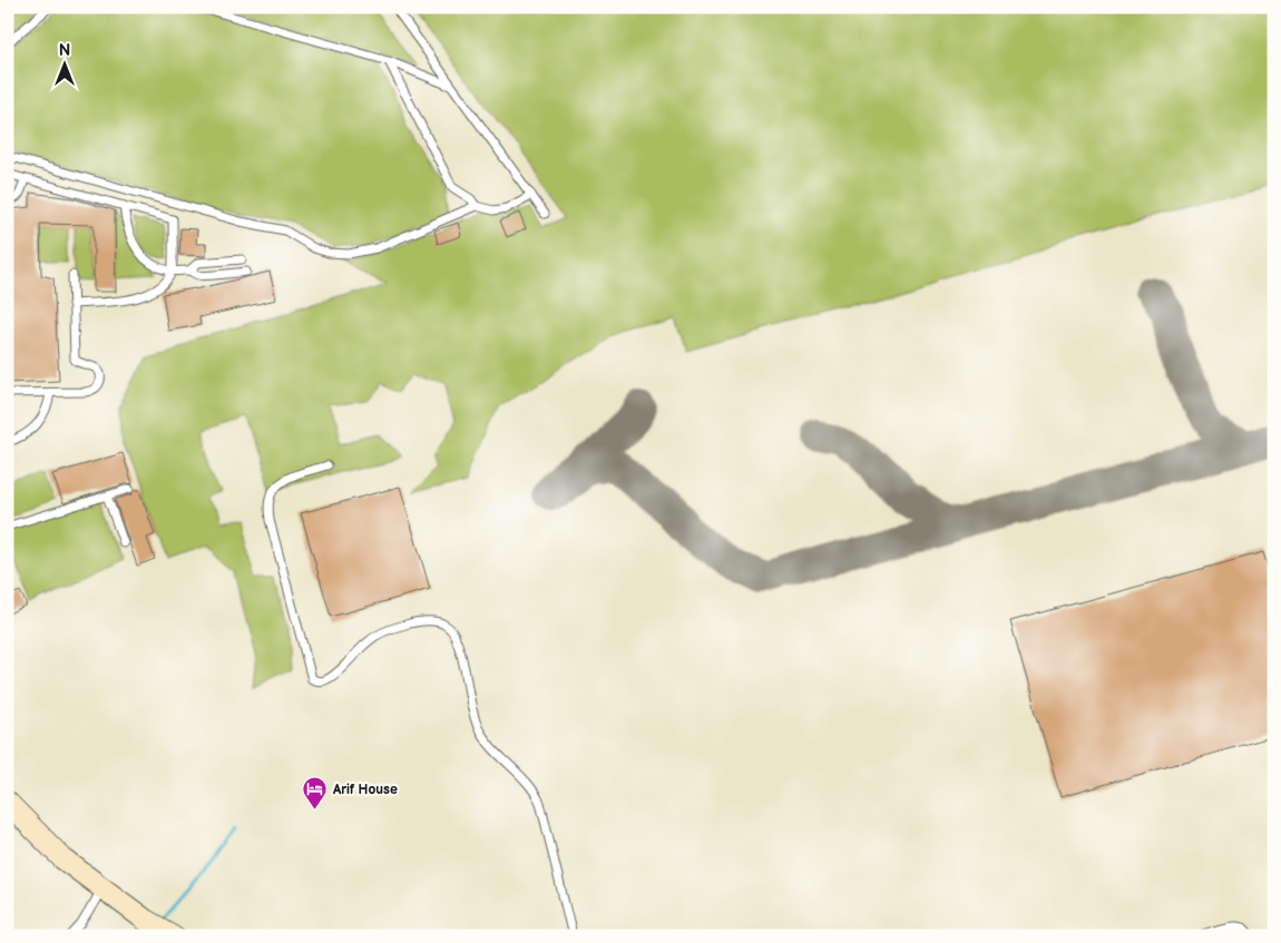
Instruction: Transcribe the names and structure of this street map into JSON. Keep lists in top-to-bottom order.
{
  "places": {
    "hotel": ["Arif House"]
  },
  "north": "top"
}
